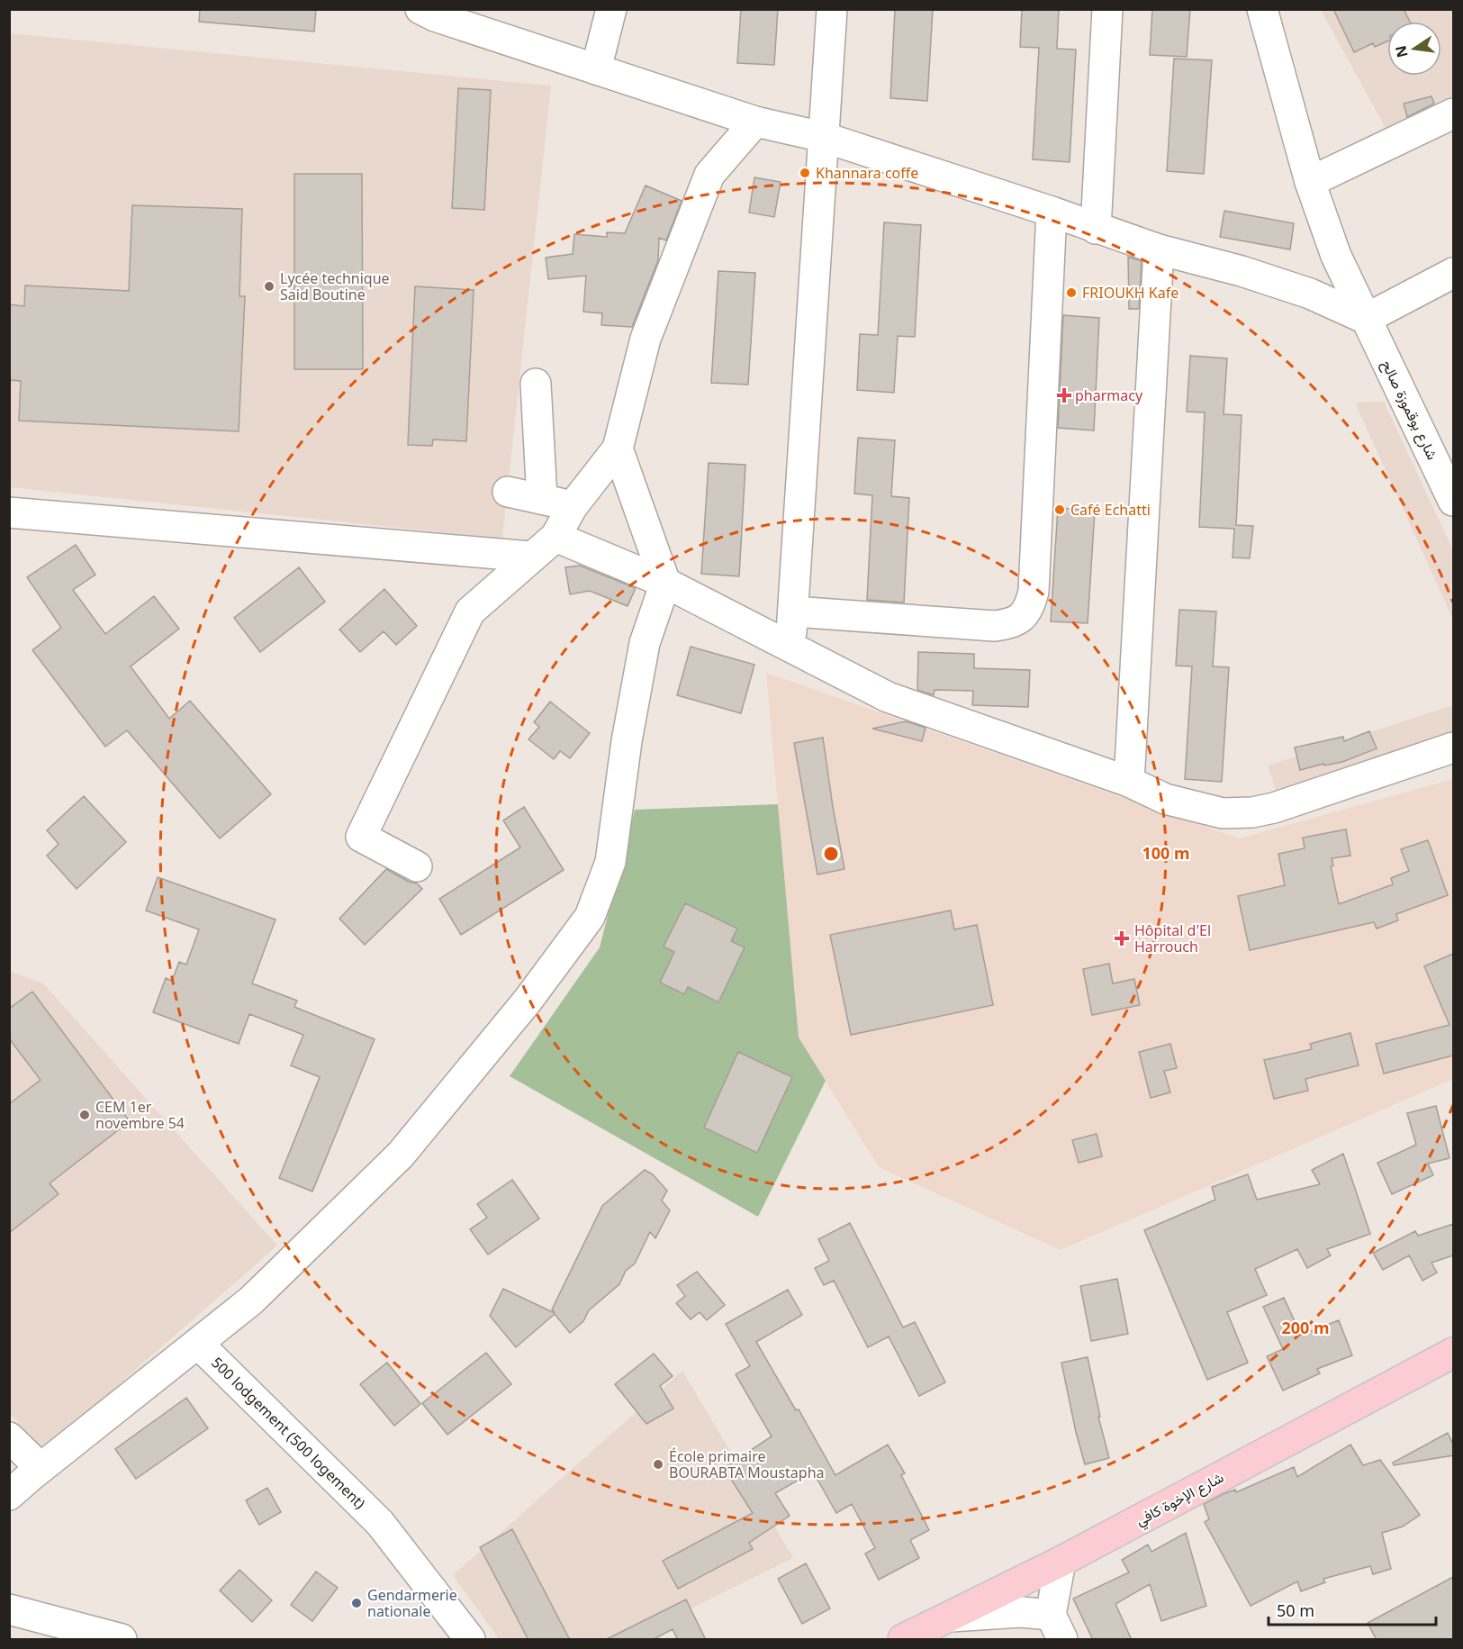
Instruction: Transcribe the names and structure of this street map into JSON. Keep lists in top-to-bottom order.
{
  "streets": {
    "main road": ["شارع الإخوة كافي"],
    "street": ["شارع بوقموزة صالح", "500 lodgement (500 logement)"]
  },
  "places": {
    "other": [
      "Khannara coffe",
      "Lycée technique Said Boutine",
      "FRIOUKH Kafe",
      "Café Echatti",
      "CEM 1er novembre 54",
      "École primaire BOURABTA Moustapha",
      "Gendarmerie nationale"
    ],
    "health": ["pharmacy", "Hôpital d'El Harrouch"]
  },
  "scale_bar": "50 m",
  "north": "left",
  "rings": ["100 m", "200 m"]
}
